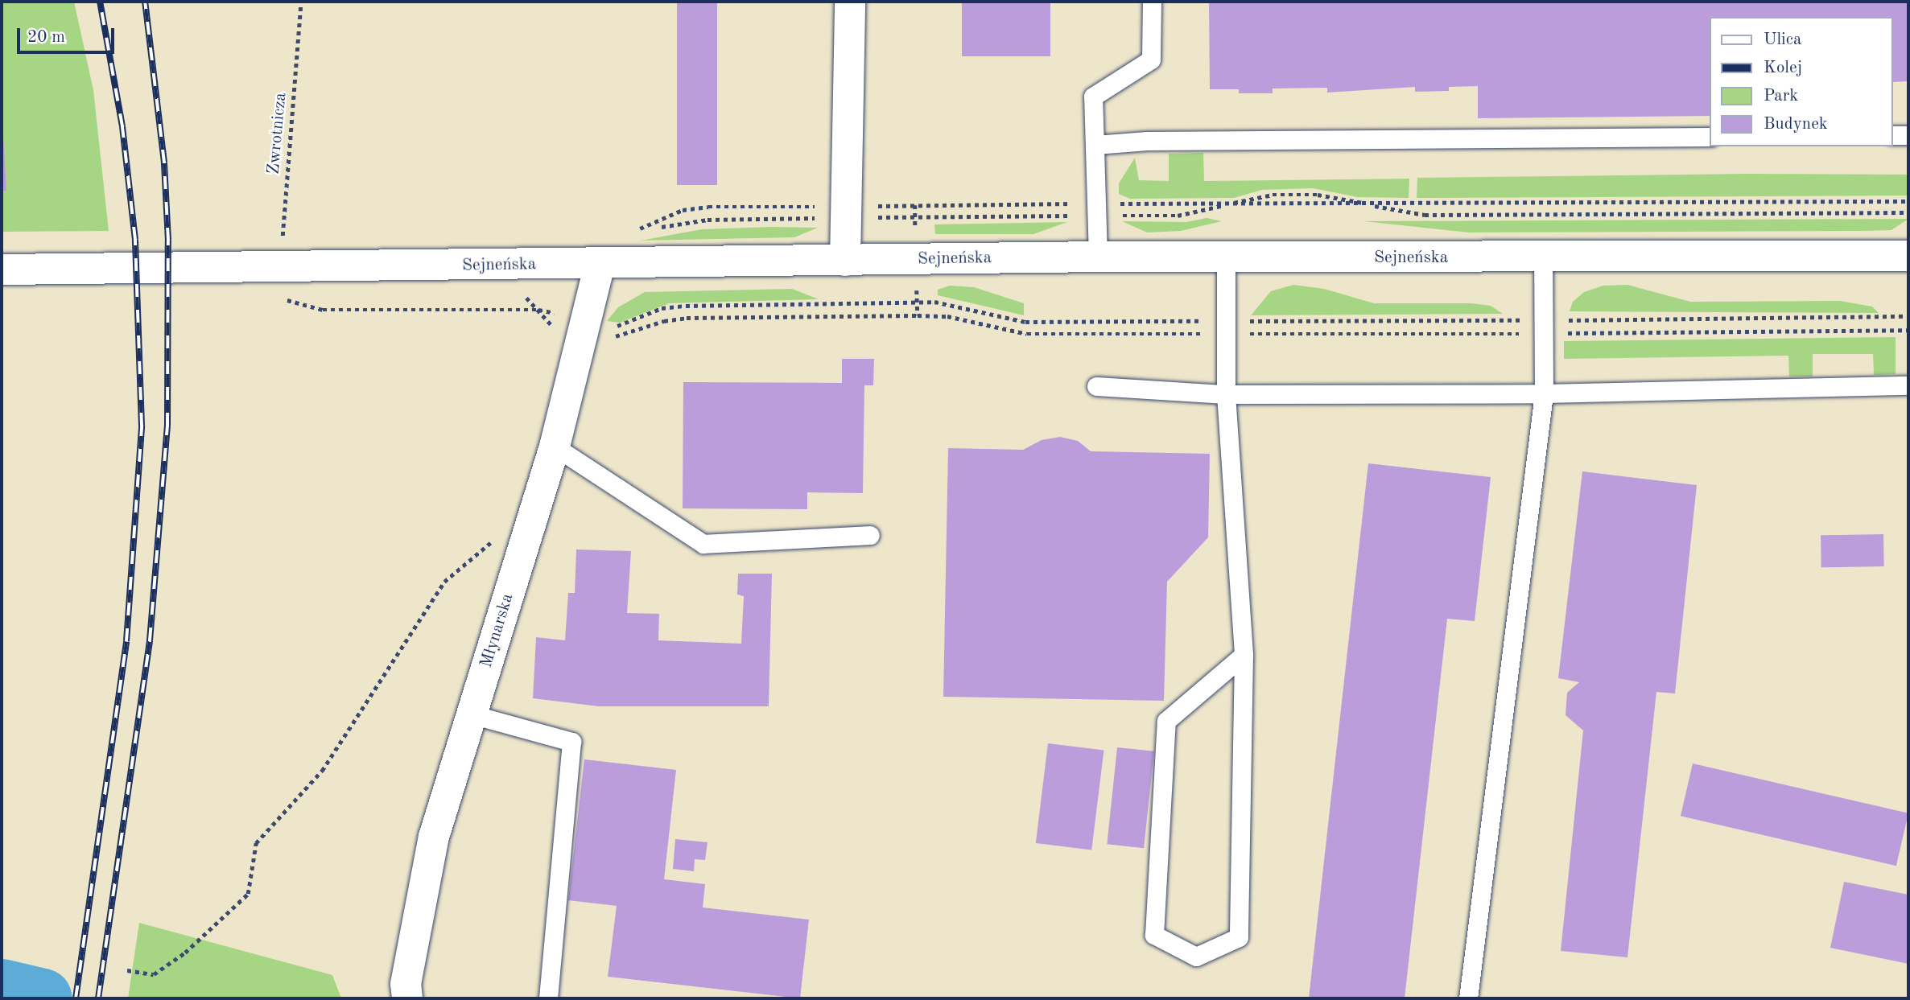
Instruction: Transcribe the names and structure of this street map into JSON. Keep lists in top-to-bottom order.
{
  "streets": {
    "street": ["Sejneńska", "Młynarska"],
    "path": ["Zwrotnicza"]
  },
  "crossings": [
    ["Sejneńska", "Młynarska"]
  ],
  "legend": [
    "Ulica",
    "Kolej",
    "Park",
    "Budynek"
  ],
  "scale_bar": "20 m"
}
